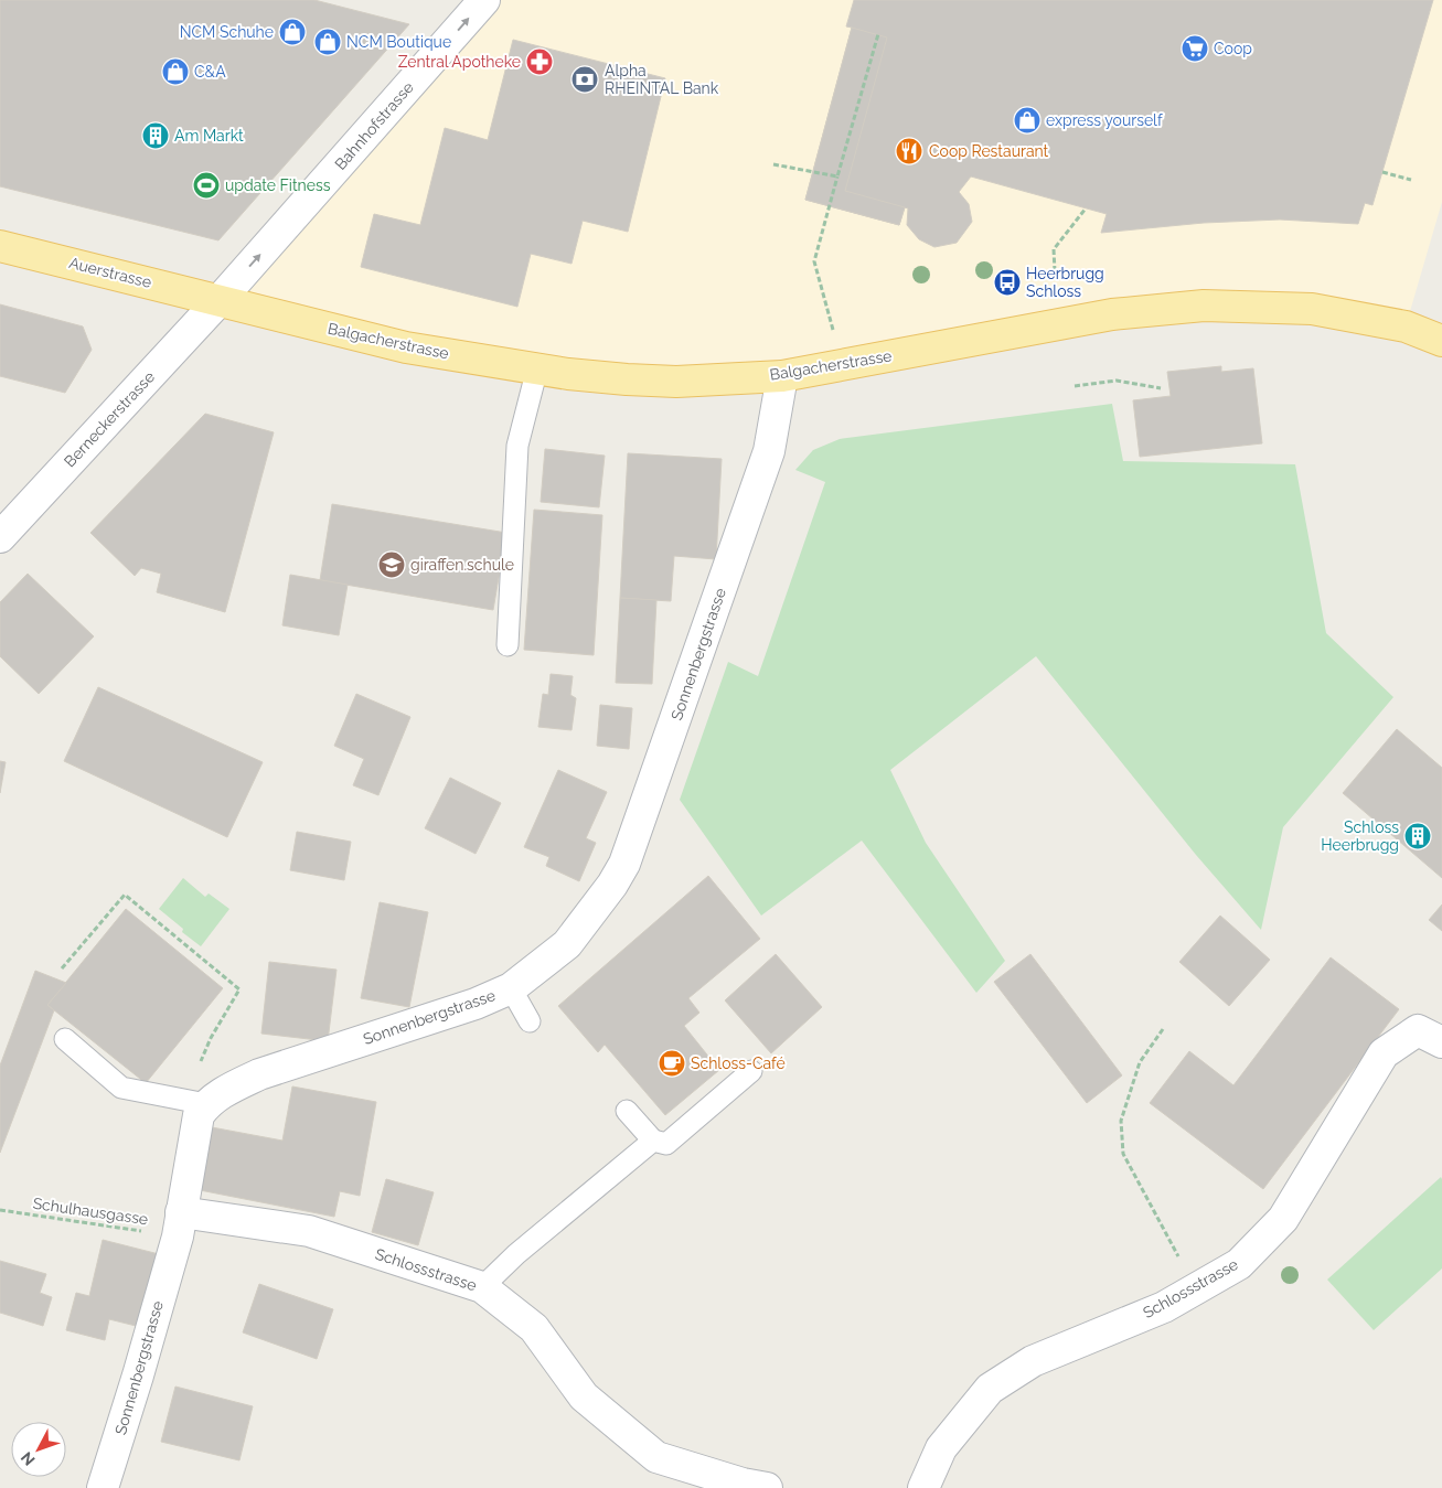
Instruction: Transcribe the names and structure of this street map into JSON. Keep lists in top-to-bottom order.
{
  "streets": {
    "main road": ["Auerstrasse", "Balgacherstrasse"],
    "street": [
      "Bahnhofstrasse",
      "Berneckerstrasse",
      "Sonnenbergstrasse",
      "Schlossstrasse"
    ],
    "path": ["Schulhausgasse"]
  },
  "crossings": [
    ["Bahnhofstrasse", "Auerstrasse"],
    ["Bahnhofstrasse", "Balgacherstrasse"],
    ["Bahnhofstrasse", "Berneckerstrasse"],
    ["Auerstrasse", "Balgacherstrasse"],
    ["Auerstrasse", "Berneckerstrasse"],
    ["Balgacherstrasse", "Berneckerstrasse"],
    ["Balgacherstrasse", "Sonnenbergstrasse"],
    ["Sonnenbergstrasse", "Schulhausgasse"],
    ["Sonnenbergstrasse", "Schlossstrasse"],
    ["Schulhausgasse", "Schlossstrasse"]
  ],
  "one_way": ["Bahnhofstrasse"],
  "places": {
    "shop": [
      "NCM Schuhe",
      "NCM Boutique",
      "C&A",
      "express yourself"
    ],
    "supermarket": ["Coop"],
    "pharmacy": ["Zentral Apotheke"],
    "bank": ["Alpha RHEINTAL Bank"],
    "building": ["Am Markt", "Schloss Heerbrugg"],
    "restaurant": ["Coop Restaurant"],
    "sports": ["update Fitness"],
    "bus stop": ["Heerbrugg Schloss"],
    "school or university": ["giraffen.schule"],
    "cafe": ["Schloss-Café"]
  },
  "north": "bottom left"
}
